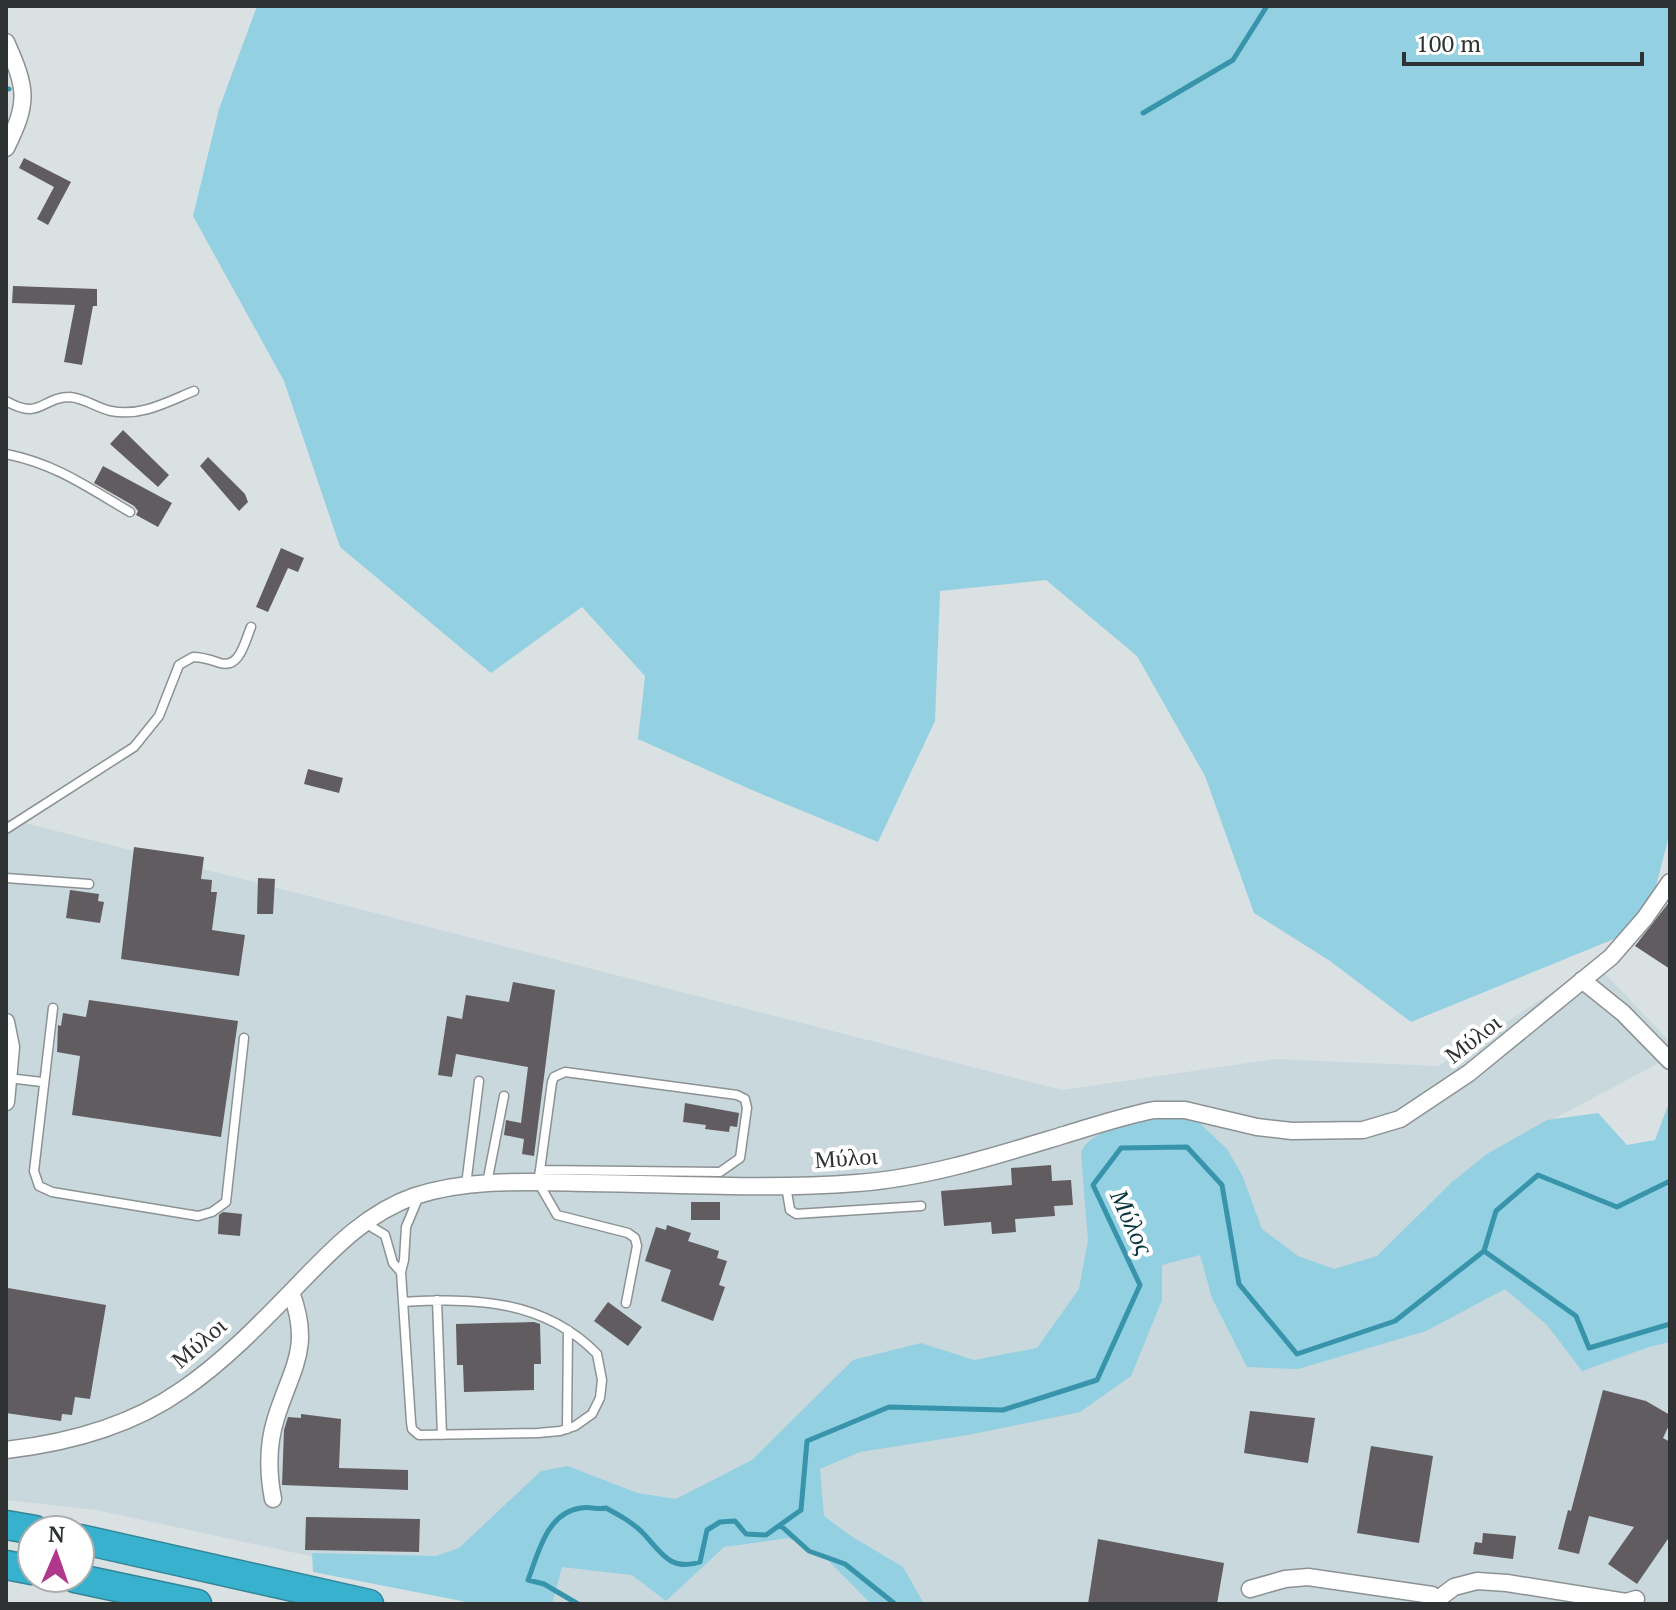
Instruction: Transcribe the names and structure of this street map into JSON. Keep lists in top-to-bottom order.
{
  "streets": {
    "street": ["Μύλοι"]
  },
  "water": ["Μύλος"],
  "scale_bar": "100 m",
  "north": "top"
}
